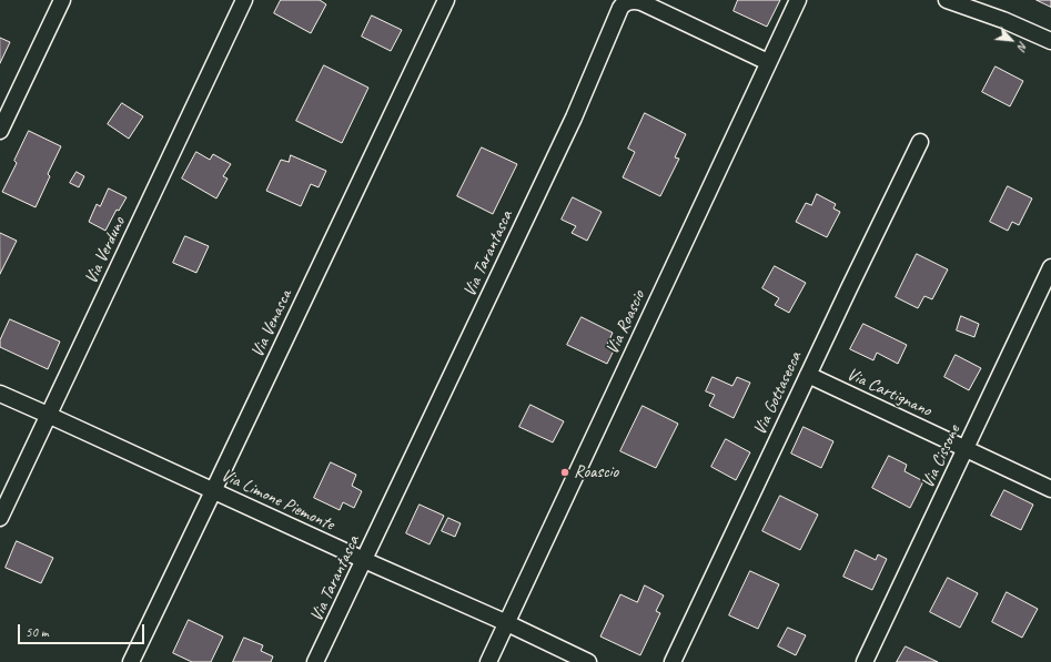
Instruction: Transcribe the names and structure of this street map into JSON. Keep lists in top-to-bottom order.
{
  "streets": {
    "street": [
      "Via Verduno",
      "Via Tarantasca",
      "Via Roascio",
      "Via Venasca",
      "Via Cartignano",
      "Via Gottasecca",
      "Via Cissone",
      "Via Limone Piemonte"
    ]
  },
  "crossings": [
    ["Via Verduno", "Via Limone Piemonte"],
    ["Via Tarantasca", "Via Roascio"],
    ["Via Tarantasca", "Via Limone Piemonte"],
    ["Via Roascio", "Via Limone Piemonte"],
    ["Via Venasca", "Via Limone Piemonte"],
    ["Via Cartignano", "Via Gottasecca"],
    ["Via Cartignano", "Via Cissone"]
  ],
  "places": ["Roascio"],
  "scale_bar": "50 m",
  "north": "bottom right"
}
